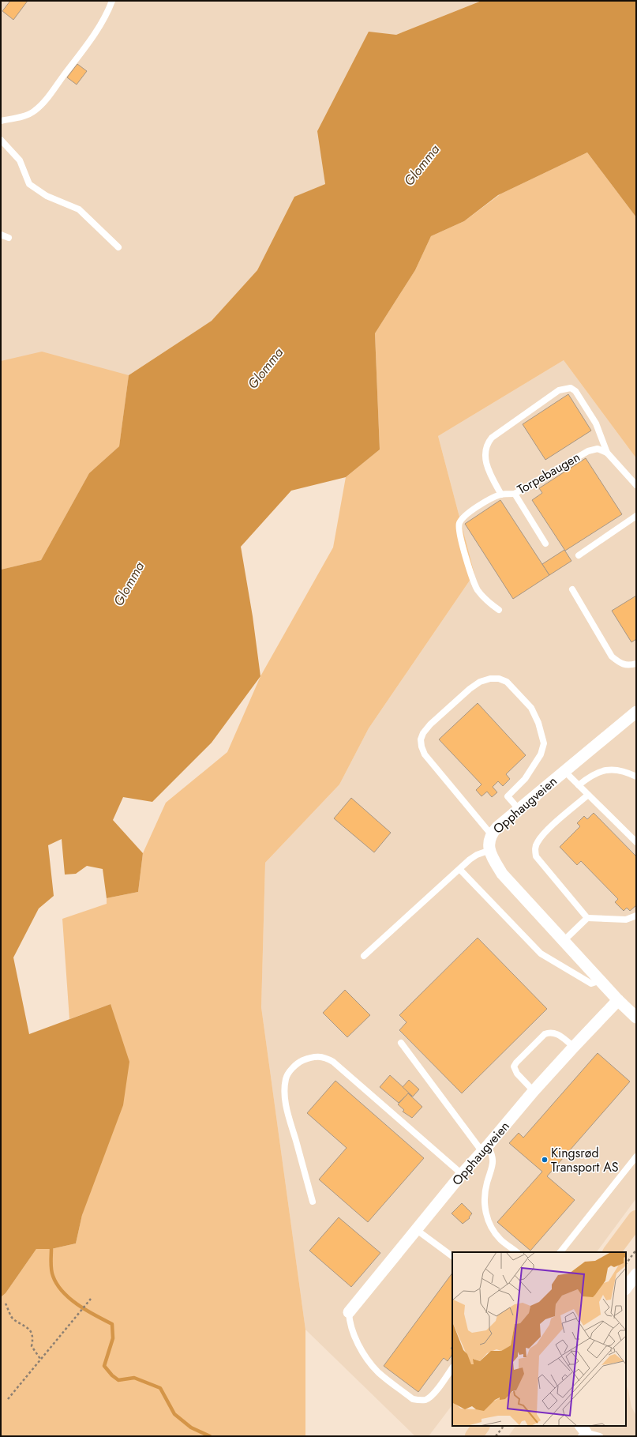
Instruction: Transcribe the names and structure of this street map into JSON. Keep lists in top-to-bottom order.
{
  "streets": {
    "street": ["Opphaugveien"],
    "lane": ["Torpebaugen"]
  },
  "water": ["Glomma"],
  "places": ["Kingsrød Transport AS"]
}
